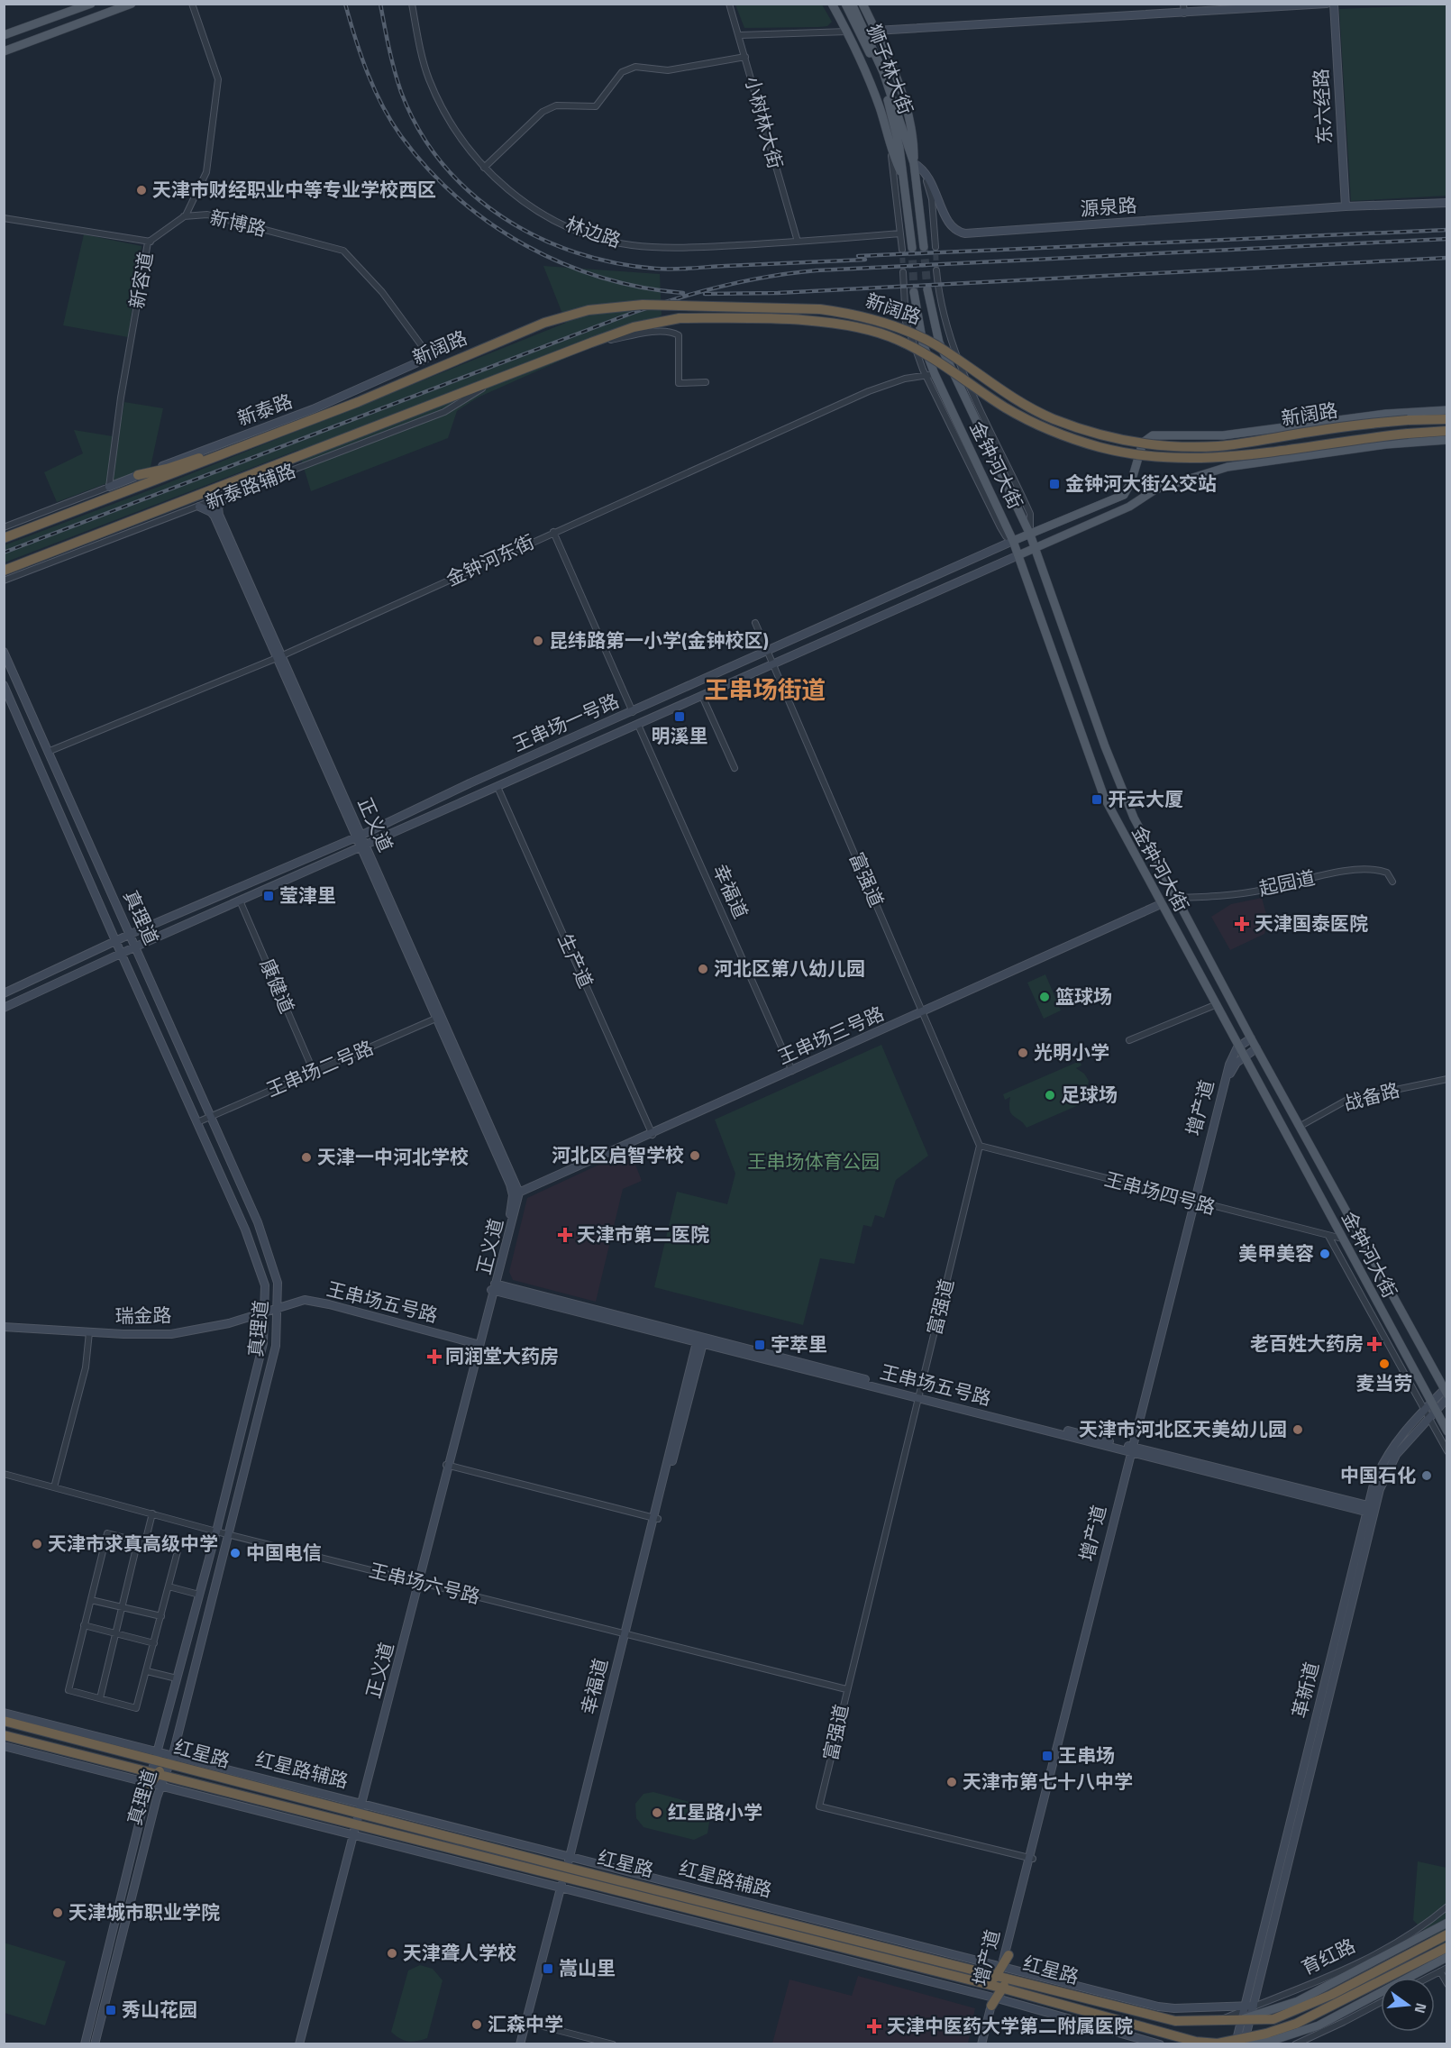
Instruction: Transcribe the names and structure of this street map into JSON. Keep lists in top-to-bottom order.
{
  "streets": {
    "highway": ["新阔路", "红星路", "育红路"],
    "main road": ["狮子林大街", "金钟河大街"],
    "street": [
      "东六经路",
      "小树林大街",
      "源泉路",
      "新博路",
      "林边路",
      "新容道",
      "新泰路",
      "新泰路辅路",
      "金钟河东街",
      "王串场一号路",
      "正义道",
      "富强道",
      "起园道",
      "幸福道",
      "真理道",
      "生产道",
      "康健道",
      "王串场三号路",
      "王串场二号路",
      "战备路",
      "增产道",
      "王串场四号路",
      "王串场五号路",
      "瑞金路",
      "王串场六号路",
      "革新道",
      "红星路辅路"
    ]
  },
  "crossings": [
    ["东六经路", "源泉路"],
    ["小树林大街", "林边路"],
    ["新博路", "新容道"],
    ["新博路", "新泰路"],
    ["新容道", "新泰路"],
    ["新阔路", "新泰路辅路"],
    ["金钟河大街", "金钟河东街"],
    ["金钟河大街", "王串场一号路"],
    ["金钟河大街", "起园道"],
    ["金钟河大街", "王串场三号路"],
    ["金钟河大街", "战备路"],
    ["金钟河大街", "增产道"],
    ["金钟河大街", "王串场四号路"],
    ["金钟河大街", "革新道"],
    ["新泰路辅路", "正义道"],
    ["金钟河东街", "正义道"],
    ["金钟河东街", "真理道"],
    ["王串场一号路", "正义道"],
    ["王串场一号路", "富强道"],
    ["王串场一号路", "幸福道"],
    ["王串场一号路", "真理道"],
    ["王串场一号路", "生产道"],
    ["王串场一号路", "康健道"],
    ["正义道", "王串场三号路"],
    ["正义道", "王串场二号路"],
    ["正义道", "王串场五号路"],
    ["正义道", "王串场六号路"],
    ["正义道", "红星路"],
    ["正义道", "红星路辅路"],
    ["富强道", "王串场三号路"],
    ["富强道", "增产道"],
    ["富强道", "王串场四号路"],
    ["富强道", "王串场五号路"],
    ["富强道", "王串场六号路"],
    ["幸福道", "王串场三号路"],
    ["幸福道", "王串场五号路"],
    ["幸福道", "王串场六号路"],
    ["幸福道", "红星路"],
    ["幸福道", "红星路辅路"],
    ["真理道", "王串场二号路"],
    ["真理道", "王串场五号路"],
    ["真理道", "瑞金路"],
    ["真理道", "王串场六号路"],
    ["真理道", "红星路"],
    ["生产道", "王串场三号路"],
    ["康健道", "王串场二号路"],
    ["增产道", "王串场四号路"],
    ["增产道", "王串场五号路"],
    ["增产道", "红星路"],
    ["增产道", "红星路辅路"],
    ["王串场五号路", "瑞金路"],
    ["王串场五号路", "革新道"],
    ["革新道", "红星路"],
    ["革新道", "红星路辅路"],
    ["革新道", "育红路"],
    ["红星路", "红星路辅路"],
    ["红星路", "育红路"],
    ["红星路辅路", "育红路"]
  ],
  "districts": ["王串场街道"],
  "parks": ["王串场体育公园"],
  "places": {
    "other": [
      "天津市财经职业中等专业学校西区",
      "昆纬路第一小学(金钟校区)",
      "河北区第八幼儿园",
      "篮球场",
      "光明小学",
      "足球场",
      "河北区启智学校",
      "天津一中河北学校",
      "美甲美容",
      "麦当劳",
      "天津市河北区天美幼儿园",
      "中国石化",
      "天津市求真高级中学",
      "中国电信",
      "天津市第七十八中学",
      "红星路小学",
      "天津城市职业学院",
      "天津聋人学校",
      "汇森中学"
    ],
    "transit": [
      "金钟河大街公交站",
      "明溪里",
      "开云大厦",
      "莹津里",
      "宇萃里",
      "王串场",
      "嵩山里",
      "秀山花园"
    ],
    "health": [
      "天津国泰医院",
      "天津市第二医院",
      "老百姓大药房",
      "同润堂大药房",
      "天津中医药大学第二附属医院"
    ]
  },
  "north": "right"
}
